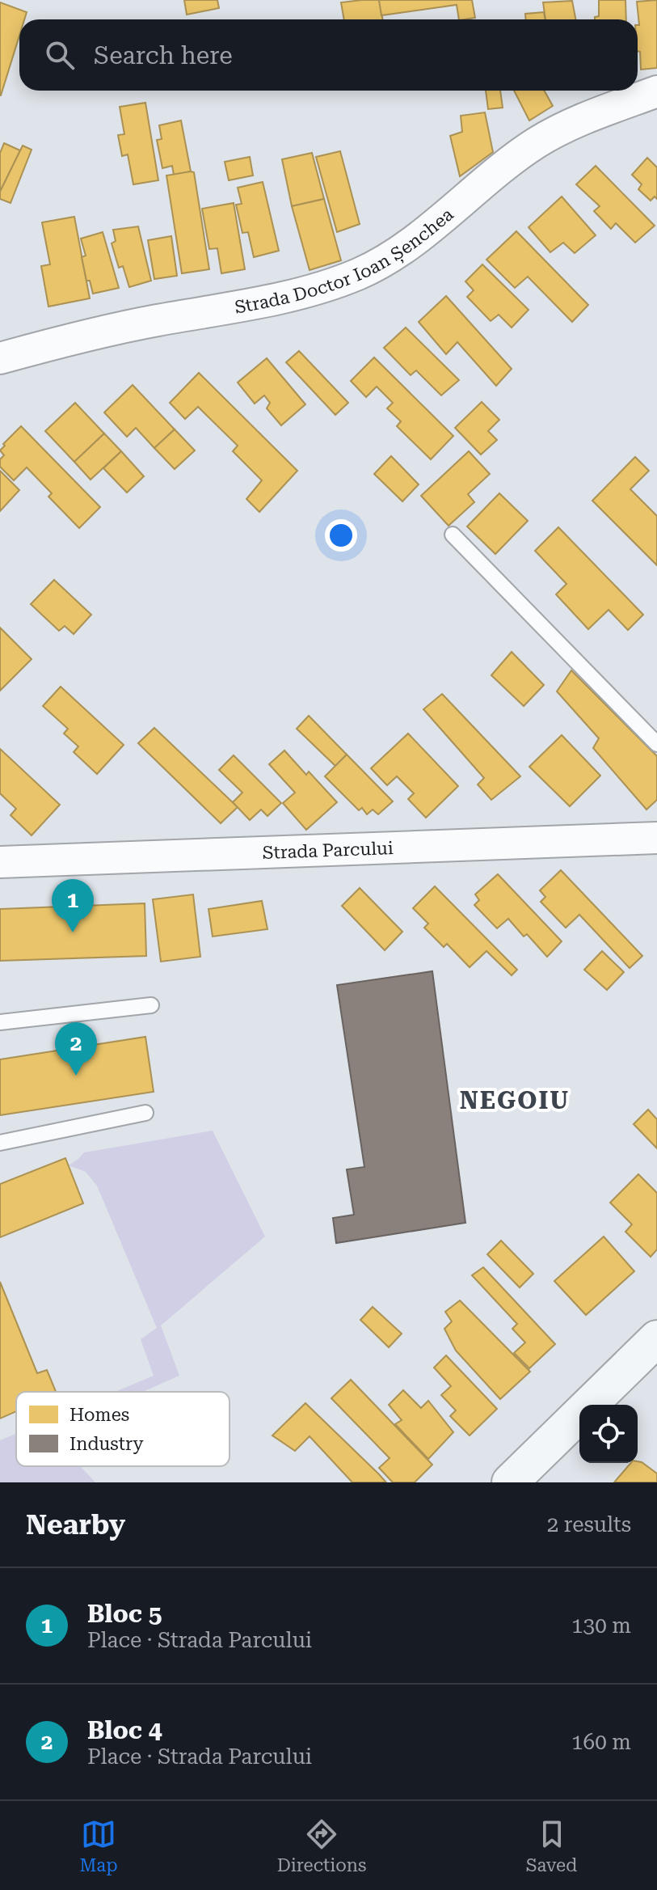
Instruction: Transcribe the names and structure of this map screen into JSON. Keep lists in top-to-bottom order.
{
  "streets": {
    "street": ["Strada Doctor Ioan Șenchea", "Strada Parcului"]
  },
  "districts": ["NEGOIU"],
  "legend": ["Homes", "Industry"],
  "page": {
    "search": "Search here",
    "pins": ["1", "2"],
    "heading": ["Nearby", "2 results"],
    "list": [
      {
        "mark": "1",
        "name": "Bloc 5",
        "note": "Place · Strada Parcului",
        "value": "130 m"
      },
      {
        "mark": "2",
        "name": "Bloc 4",
        "note": "Place · Strada Parcului",
        "value": "160 m"
      }
    ],
    "nav": ["Map", "Directions", "Saved"]
  }
}
